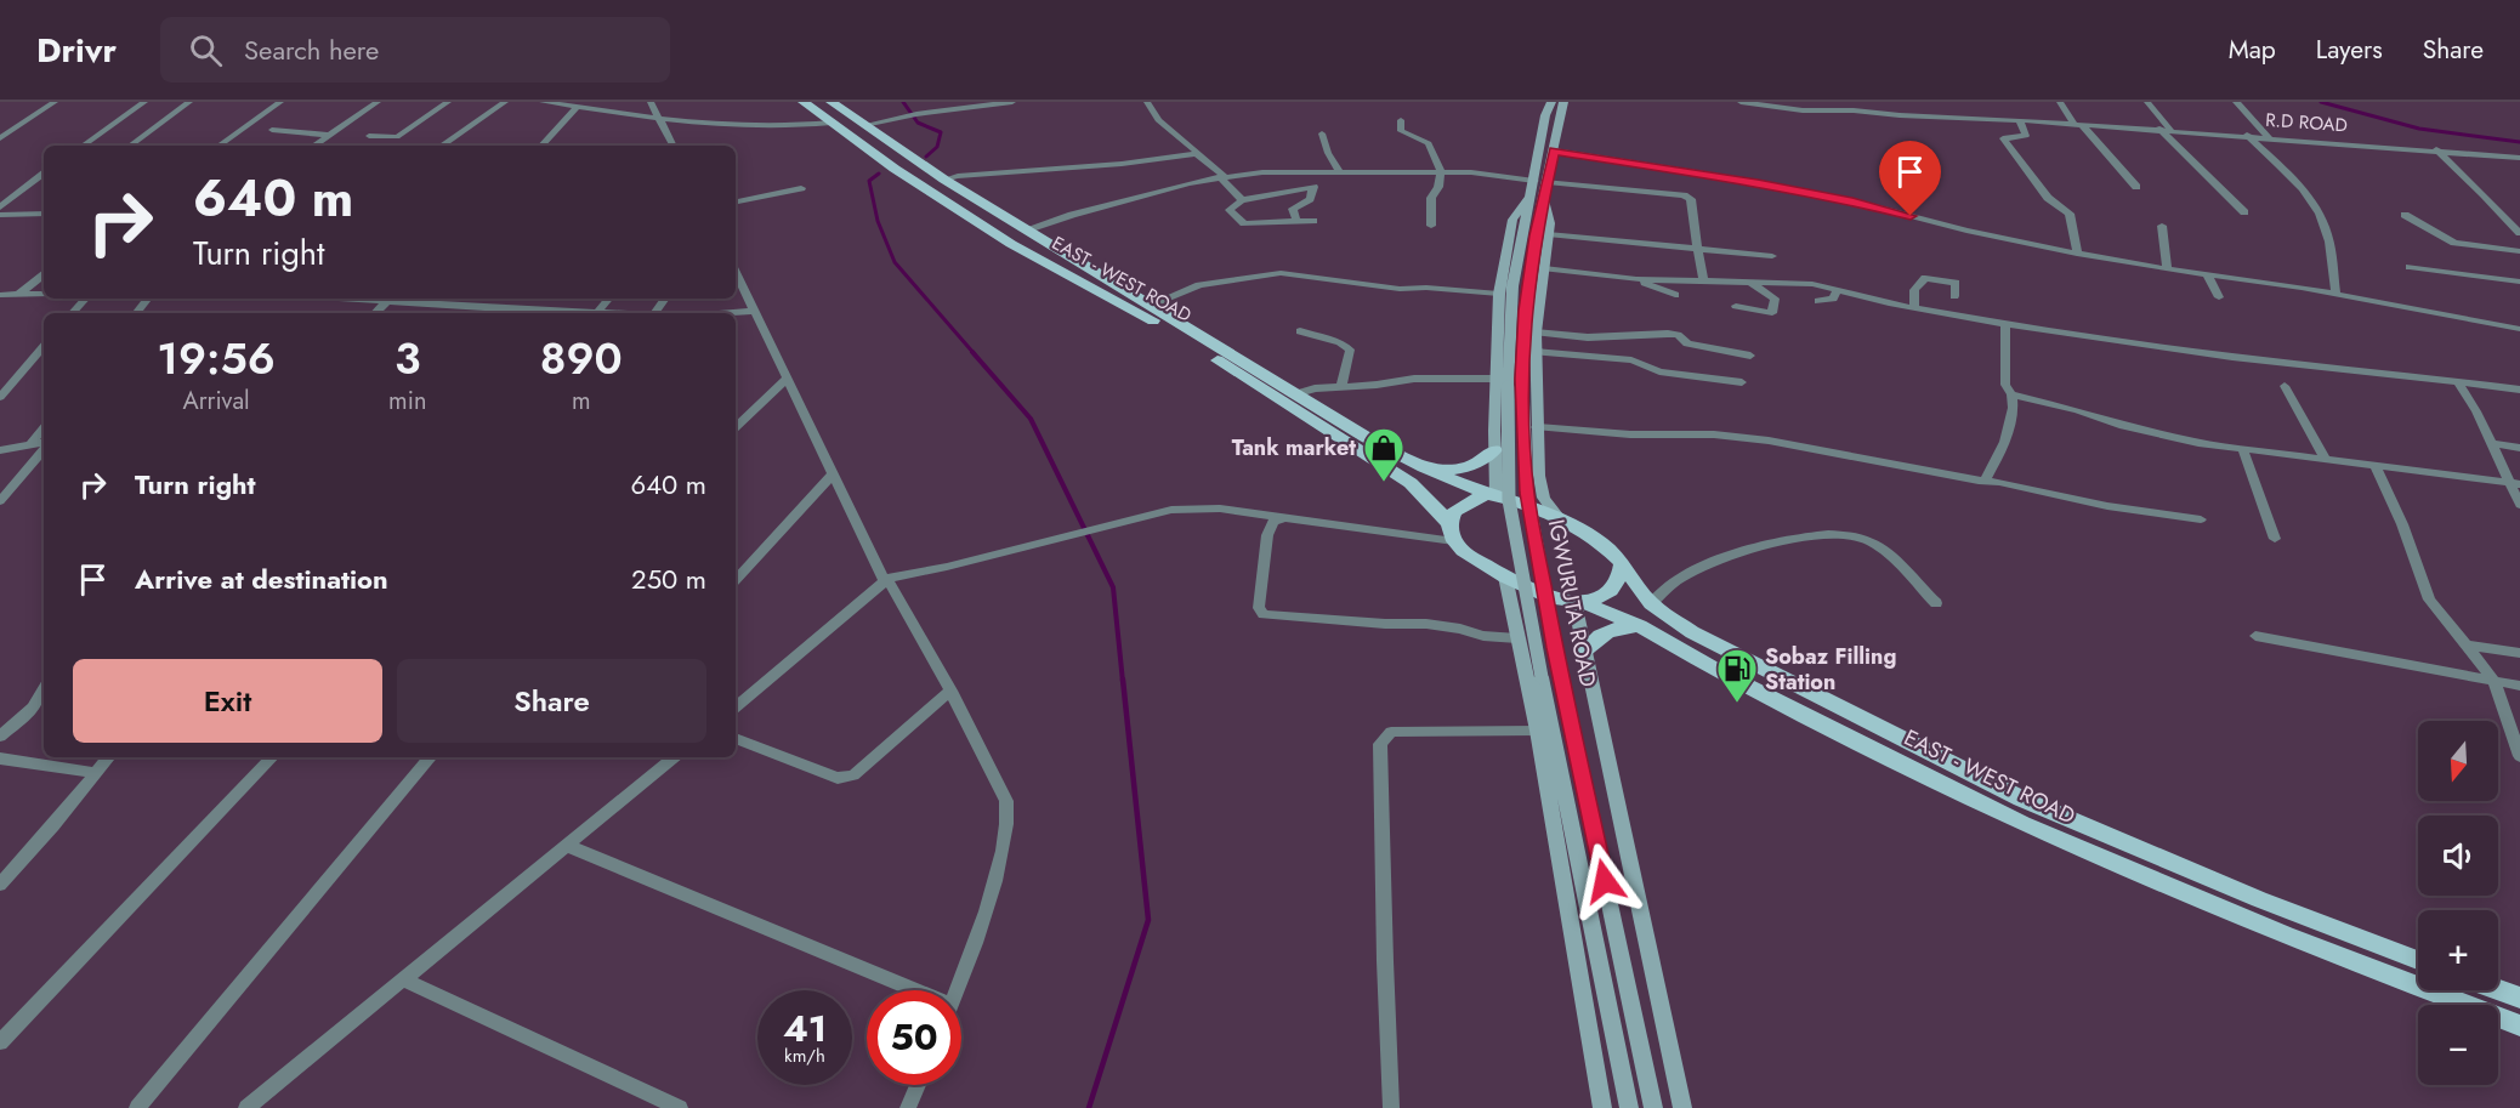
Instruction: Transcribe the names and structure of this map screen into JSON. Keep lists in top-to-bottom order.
{
  "streets": {
    "main road": ["EAST - WEST ROAD", "IGWURUTA ROAD"],
    "street": ["R.D ROAD"]
  },
  "places": {
    "shop": ["Tank market"],
    "fuel station": ["Sobaz Filling Station"]
  },
  "north": "bottom",
  "page": {
    "header": "Drivr",
    "search": "Search here",
    "nav": ["Map", "Layers", "Share"],
    "turn": ["640 m", "Turn right"],
    "eta": [
      "19:56",
      "Arrival",
      "3",
      "min",
      "890",
      "m"
    ],
    "list": [
      {
        "name": "Turn right",
        "value": "640 m"
      },
      {
        "name": "Arrive at destination",
        "value": "250 m"
      }
    ],
    "buttons": ["Exit", "Share"],
    "map_buttons": ["+", "−"],
    "speed": "41 km/h",
    "limit": "50"
  }
}
